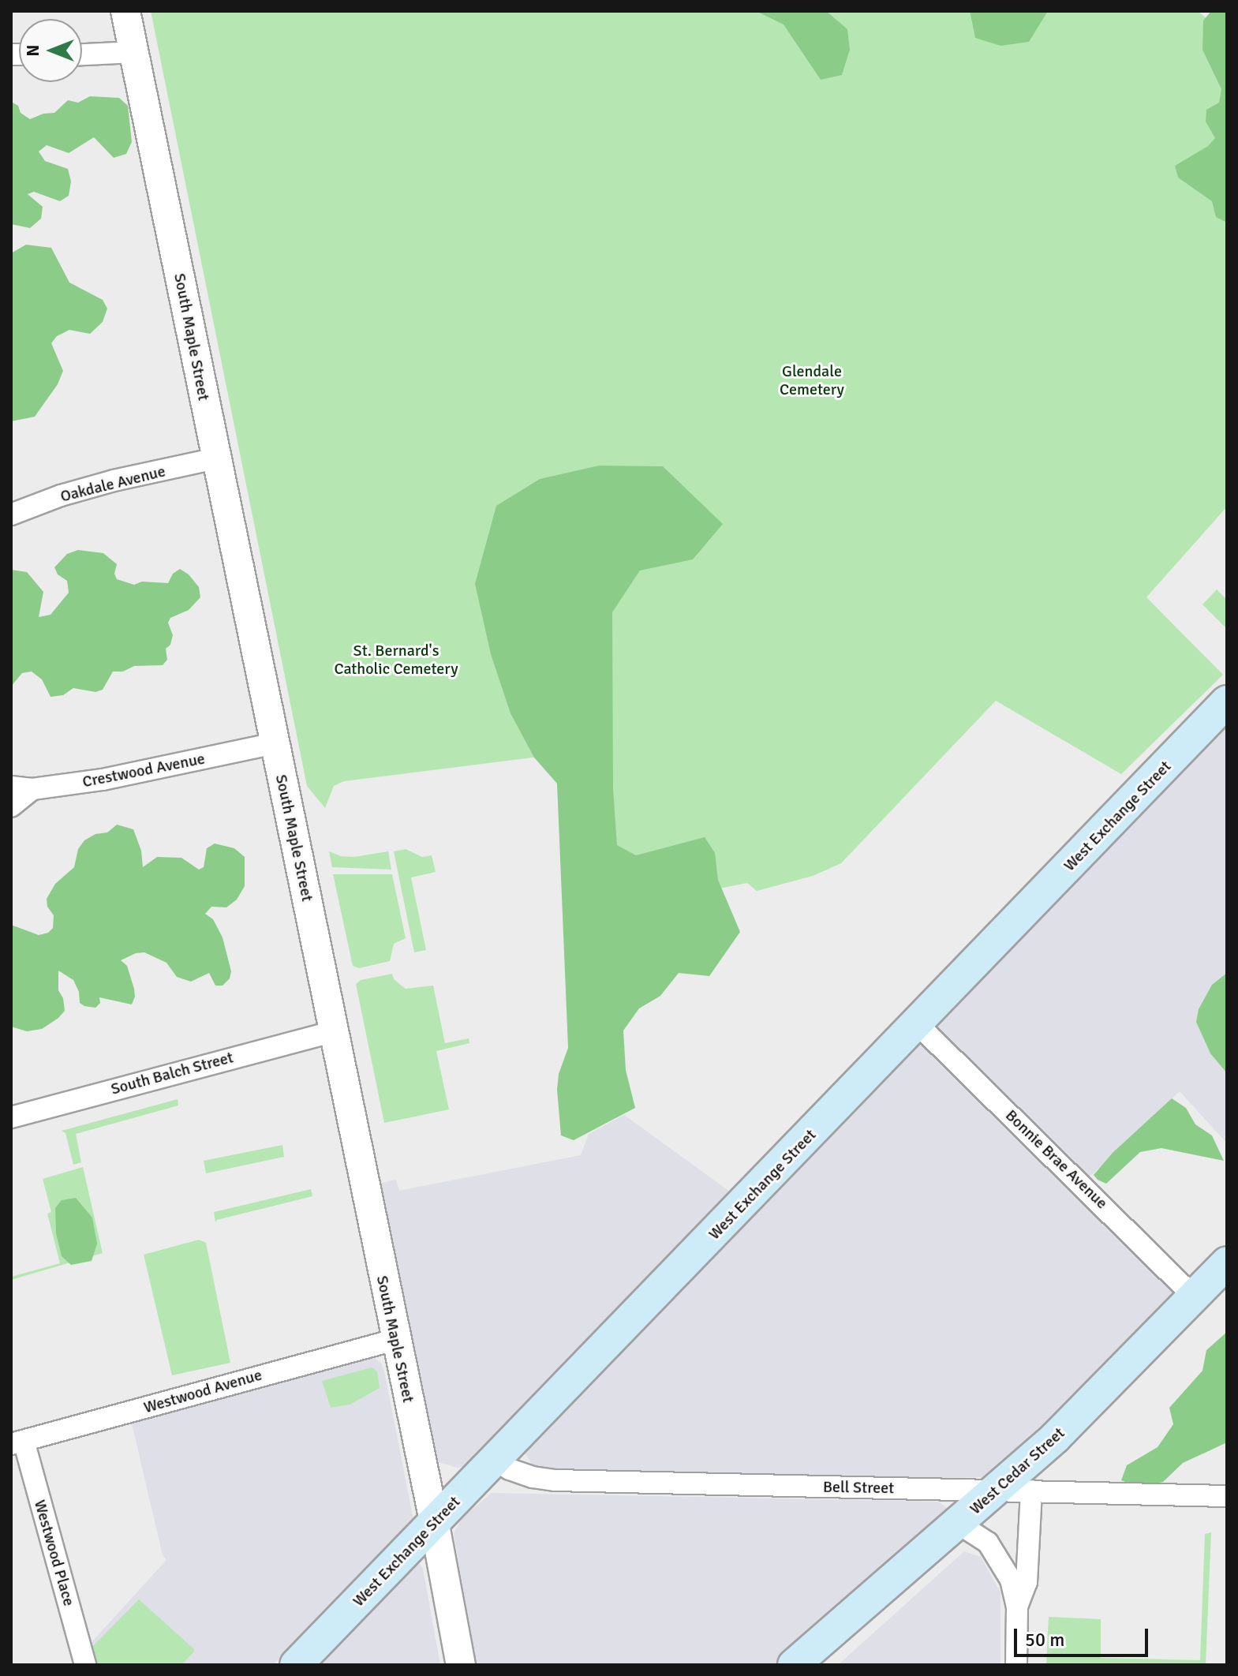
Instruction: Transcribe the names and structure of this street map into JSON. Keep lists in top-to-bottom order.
{
  "streets": {
    "main road": ["South Maple Street", "West Exchange Street", "West Cedar Street"],
    "street": [
      "Oakdale Avenue",
      "Crestwood Avenue",
      "South Balch Street",
      "Bonnie Brae Avenue",
      "Westwood Avenue",
      "Bell Street",
      "Westwood Place"
    ]
  },
  "crossings": [
    ["South Maple Street", "Oakdale Avenue"],
    ["South Maple Street", "Crestwood Avenue"],
    ["South Maple Street", "West Exchange Street"],
    ["South Maple Street", "South Balch Street"],
    ["South Maple Street", "Westwood Avenue"],
    ["West Exchange Street", "Bonnie Brae Avenue"],
    ["West Exchange Street", "Bell Street"],
    ["Bonnie Brae Avenue", "West Cedar Street"],
    ["Westwood Avenue", "Westwood Place"],
    ["West Cedar Street", "Bell Street"]
  ],
  "parks": ["Glendale Cemetery", "St. Bernard's Catholic Cemetery"],
  "scale_bar": "50 m",
  "north": "left"
}
